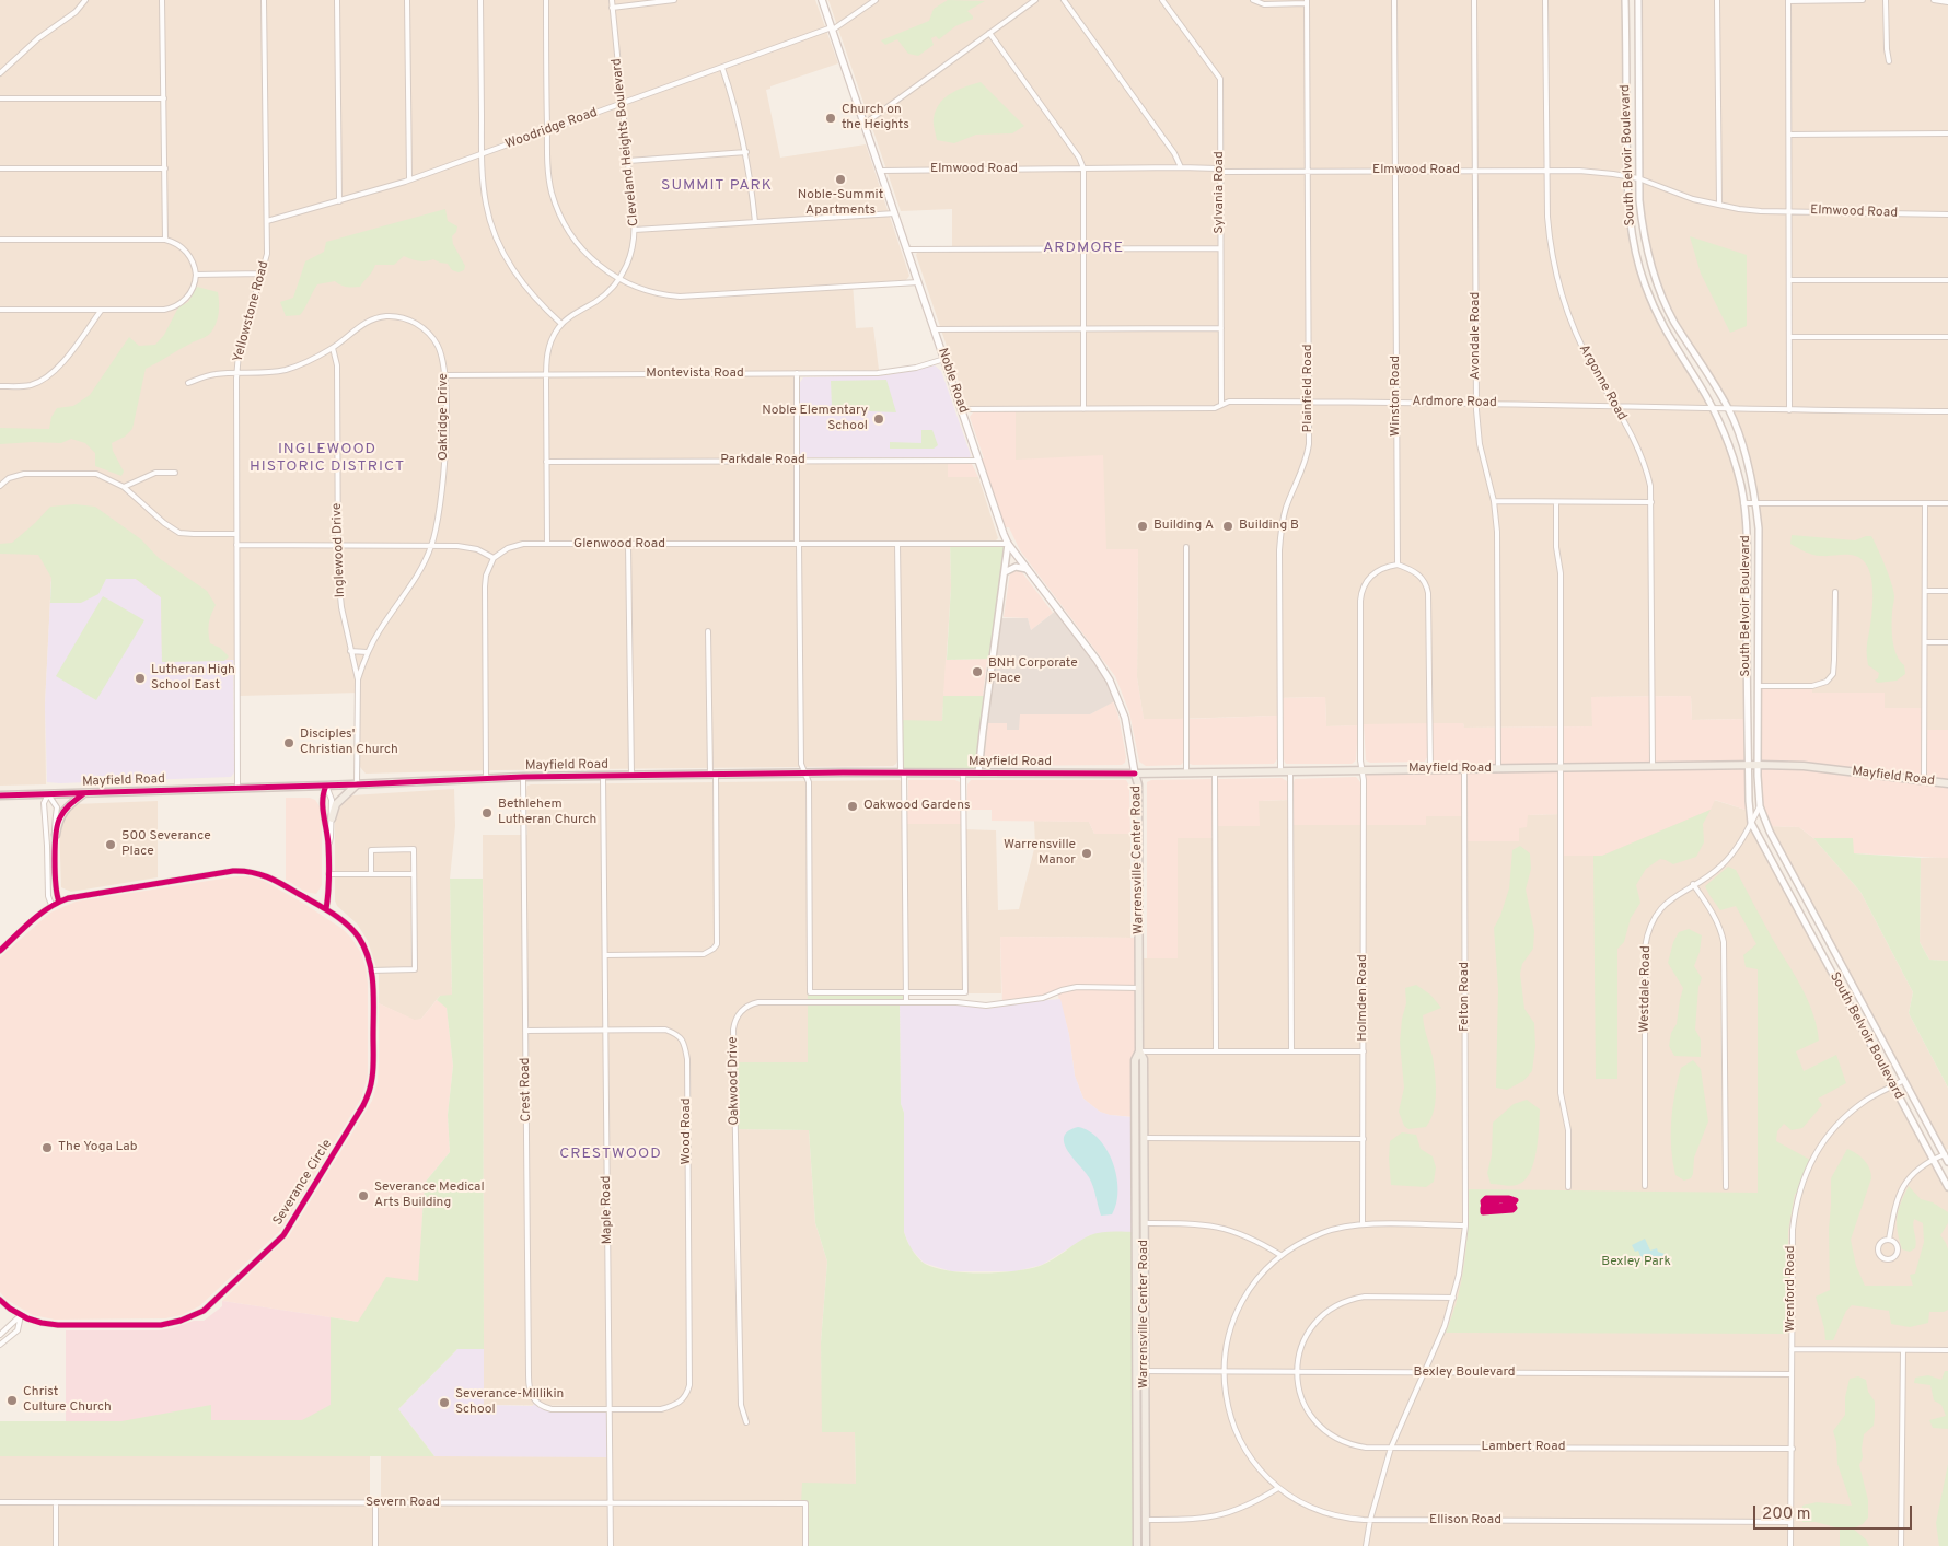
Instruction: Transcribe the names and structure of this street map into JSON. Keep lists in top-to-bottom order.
{
  "streets": {
    "main road": ["Noble Road", "Mayfield Road", "Warrensville Center Road"],
    "street": [
      "Woodridge Road",
      "Cleveland Heights Boulevard",
      "South Belvoir Boulevard",
      "Elmwood Road",
      "Sylvania Road",
      "Yellowstone Road",
      "Avondale Road",
      "Montevista Road",
      "Argonne Road",
      "Plainfield Road",
      "Winston Road",
      "Ardmore Road",
      "Oakridge Drive",
      "Parkdale Road",
      "Glenwood Road",
      "Inglewood Drive",
      "Westdale Road",
      "Felton Road",
      "Holmden Road",
      "Oakwood Drive",
      "Crest Road",
      "Wood Road",
      "Severance Circle",
      "Maple Road",
      "Wrenford Road",
      "Bexley Boulevard",
      "Lambert Road",
      "Severn Road",
      "Ellison Road"
    ]
  },
  "crossings": [
    ["Woodridge Road", "Cleveland Heights Boulevard"],
    ["Woodridge Road", "Yellowstone Road"],
    ["Woodridge Road", "Noble Road"],
    ["Cleveland Heights Boulevard", "Montevista Road"],
    ["Cleveland Heights Boulevard", "Parkdale Road"],
    ["Cleveland Heights Boulevard", "Glenwood Road"],
    ["South Belvoir Boulevard", "Elmwood Road"],
    ["South Belvoir Boulevard", "Ardmore Road"],
    ["South Belvoir Boulevard", "Mayfield Road"],
    ["South Belvoir Boulevard", "Westdale Road"],
    ["South Belvoir Boulevard", "Wrenford Road"],
    ["Elmwood Road", "Sylvania Road"],
    ["Elmwood Road", "Avondale Road"],
    ["Elmwood Road", "Noble Road"],
    ["Elmwood Road", "Argonne Road"],
    ["Elmwood Road", "Plainfield Road"],
    ["Elmwood Road", "Winston Road"],
    ["Sylvania Road", "Ardmore Road"],
    ["Yellowstone Road", "Oakridge Drive"],
    ["Yellowstone Road", "Mayfield Road"],
    ["Avondale Road", "Ardmore Road"],
    ["Avondale Road", "Mayfield Road"],
    ["Montevista Road", "Noble Road"],
    ["Montevista Road", "Oakridge Drive"],
    ["Noble Road", "Ardmore Road"],
    ["Noble Road", "Parkdale Road"],
    ["Noble Road", "Glenwood Road"],
    ["Noble Road", "Mayfield Road"],
    ["Noble Road", "Warrensville Center Road"],
    ["Argonne Road", "Ardmore Road"],
    ["Argonne Road", "Mayfield Road"],
    ["Plainfield Road", "Ardmore Road"],
    ["Plainfield Road", "Mayfield Road"],
    ["Winston Road", "Ardmore Road"],
    ["Oakridge Drive", "Inglewood Drive"],
    ["Glenwood Road", "Warrensville Center Road"],
    ["Inglewood Drive", "Mayfield Road"],
    ["Mayfield Road", "Warrensville Center Road"],
    ["Mayfield Road", "Felton Road"],
    ["Mayfield Road", "Holmden Road"],
    ["Mayfield Road", "Crest Road"],
    ["Mayfield Road", "Maple Road"],
    ["Warrensville Center Road", "Oakwood Drive"],
    ["Warrensville Center Road", "Bexley Boulevard"],
    ["Felton Road", "Bexley Boulevard"],
    ["Felton Road", "Lambert Road"],
    ["Felton Road", "Ellison Road"],
    ["Holmden Road", "Ellison Road"],
    ["Crest Road", "Wood Road"],
    ["Crest Road", "Maple Road"],
    ["Wood Road", "Maple Road"],
    ["Maple Road", "Severn Road"],
    ["Wrenford Road", "Bexley Boulevard"],
    ["Wrenford Road", "Lambert Road"],
    ["Wrenford Road", "Ellison Road"],
    ["Bexley Boulevard", "Lambert Road"],
    ["Bexley Boulevard", "Ellison Road"]
  ],
  "districts": [
    "SUMMIT PARK",
    "ARDMORE",
    "INGLEWOOD HISTORIC DISTRICT",
    "CRESTWOOD"
  ],
  "parks": ["Bexley Park"],
  "places": [
    "Church on the Heights",
    "Noble-Summit Apartments",
    "Noble Elementary School",
    "Building A",
    "Building B",
    "BNH Corporate Place",
    "Lutheran High School East",
    "Disciples' Christian Church",
    "Oakwood Gardens",
    "Bethlehem Lutheran Church",
    "500 Severance Place",
    "Warrensville Manor",
    "The Yoga Lab",
    "Severance Medical Arts Building",
    "Christ Culture Church",
    "Severance-Millikin School"
  ],
  "scale_bar": "200 m"
}
